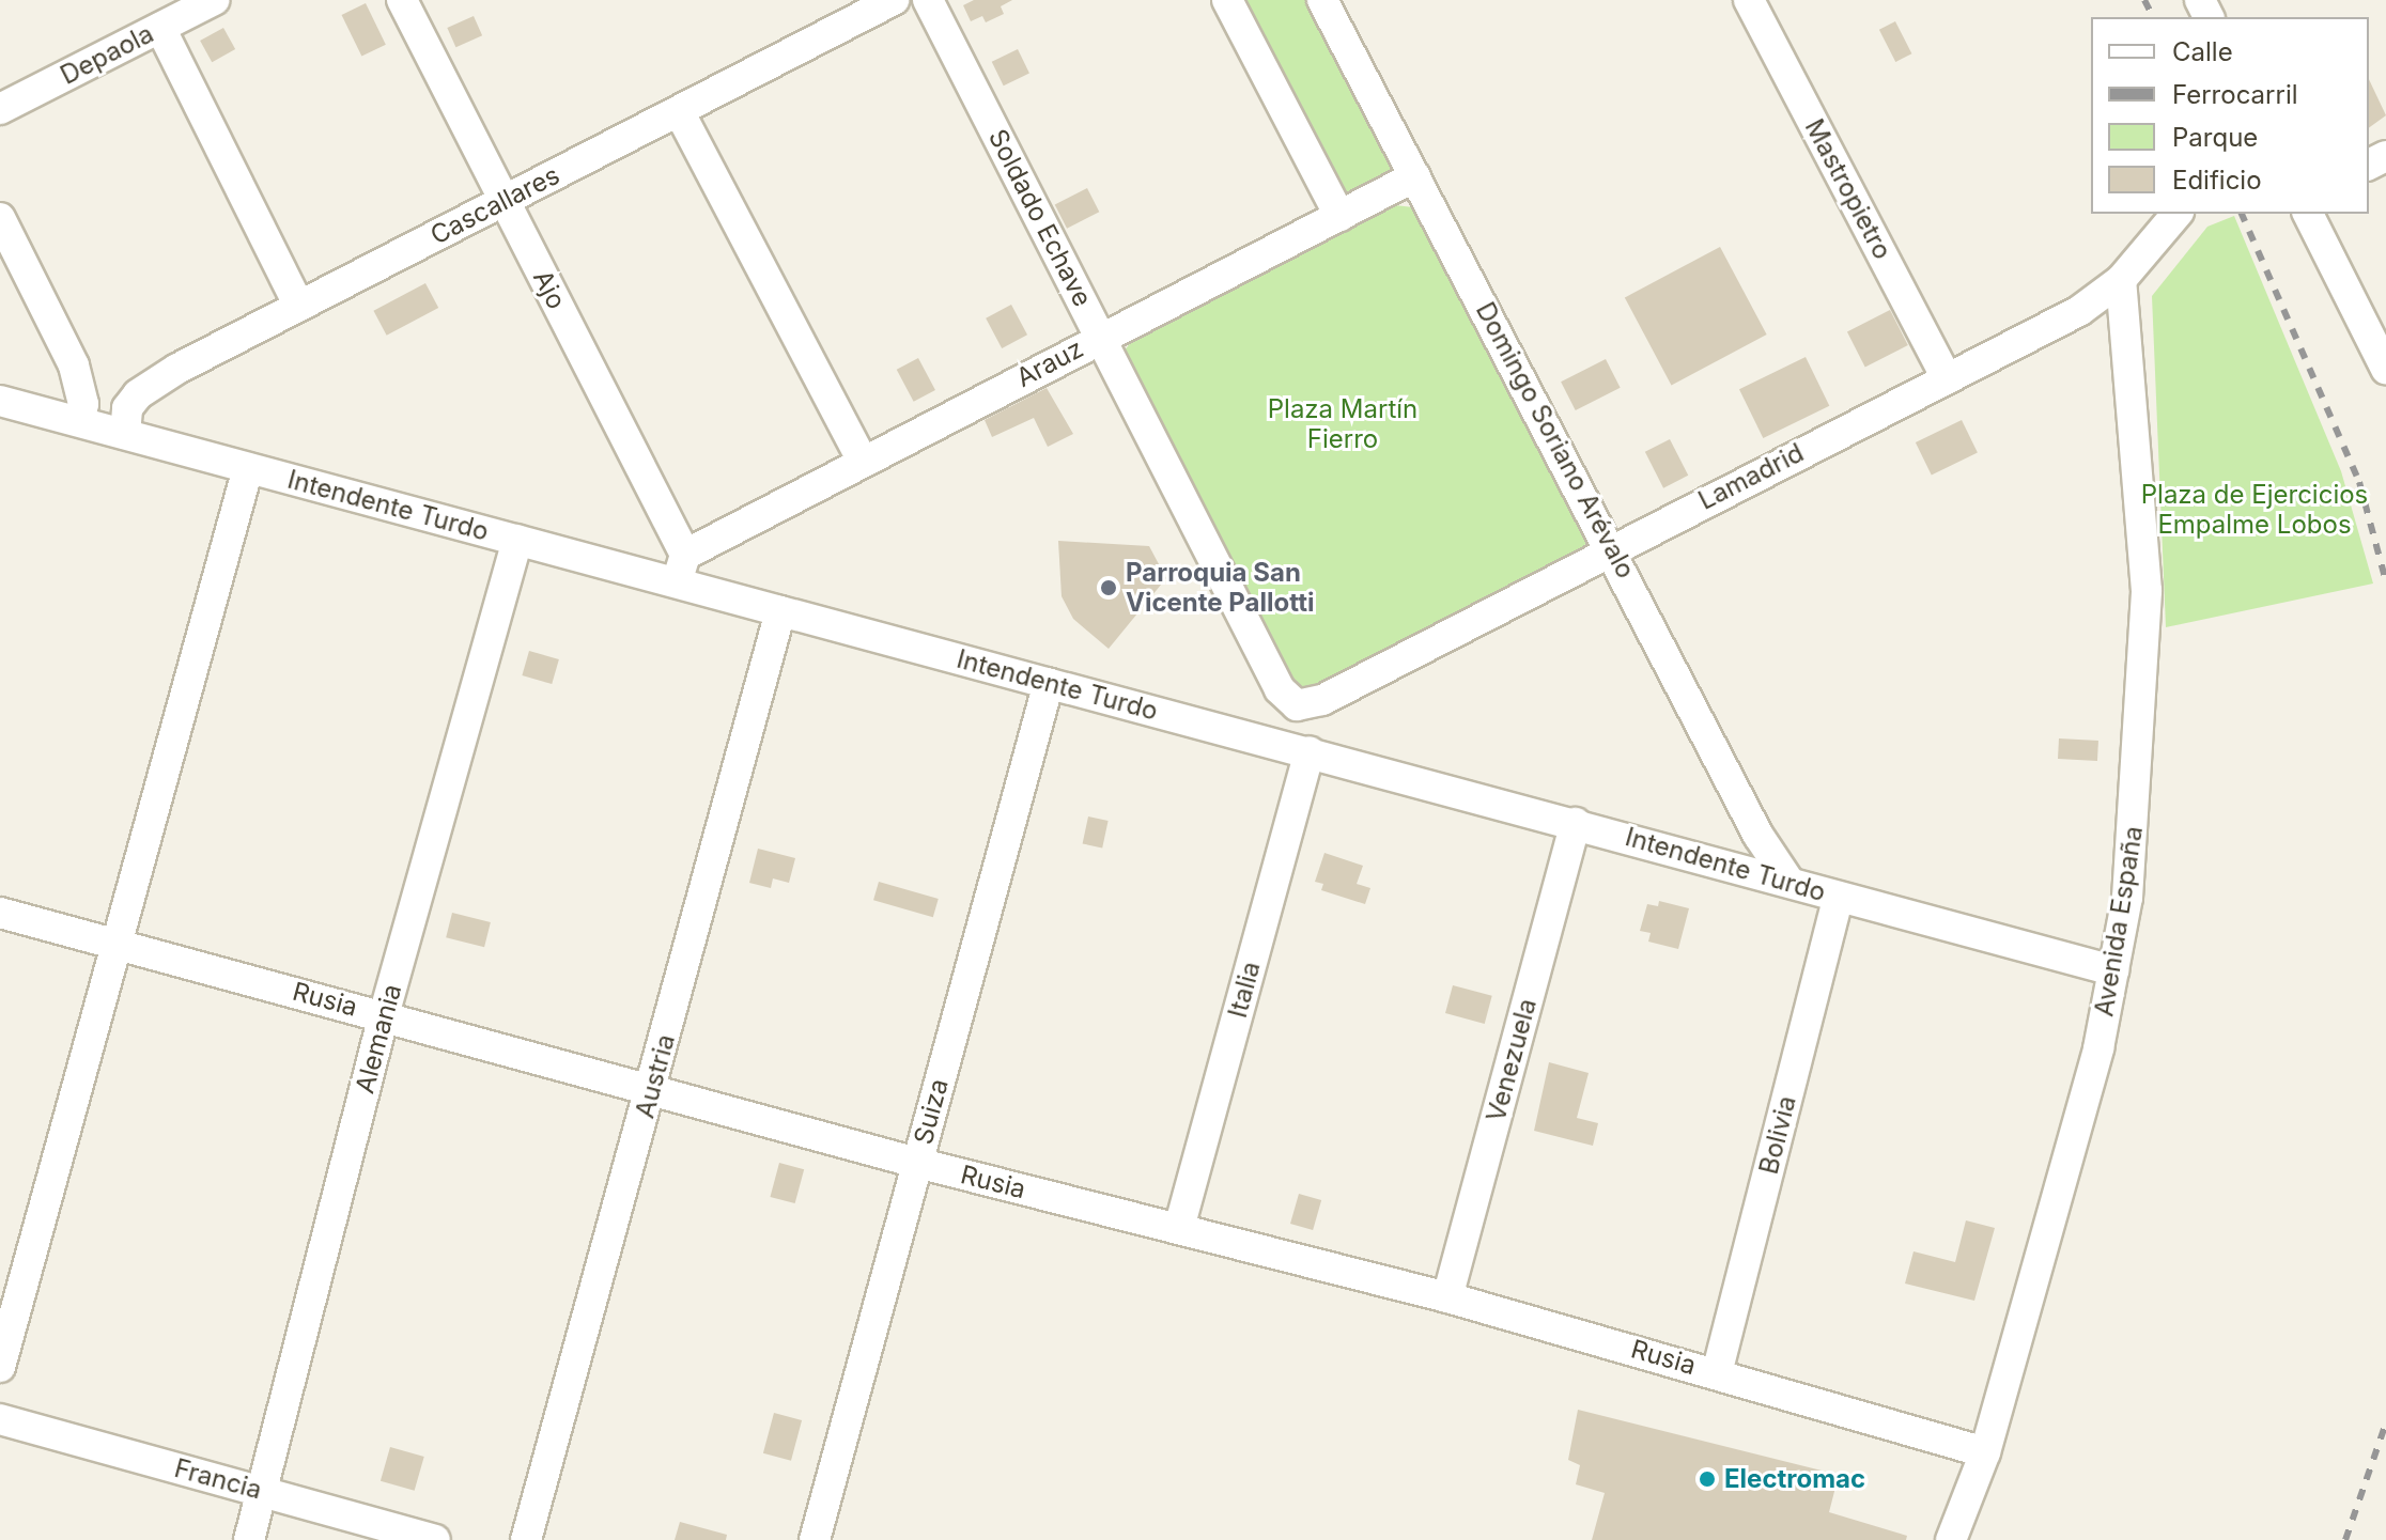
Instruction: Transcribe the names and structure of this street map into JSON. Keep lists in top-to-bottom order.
{
  "streets": {
    "street": [
      "Depaola",
      "Mastropietro",
      "Cascallares",
      "Soldado Echave",
      "Ajo",
      "Arauz",
      "Domingo Soriano Arévalo",
      "Lamadrid",
      "Intendente Turdo",
      "Avenida España",
      "Italia",
      "Rusia",
      "Alemania",
      "Venezuela",
      "Austria",
      "Suiza",
      "Bolivia",
      "Francia"
    ]
  },
  "crossings": [
    ["Mastropietro", "Lamadrid"],
    ["Cascallares", "Ajo"],
    ["Cascallares", "Intendente Turdo"],
    ["Soldado Echave", "Arauz"],
    ["Soldado Echave", "Lamadrid"],
    ["Soldado Echave", "Italia"],
    ["Ajo", "Arauz"],
    ["Ajo", "Intendente Turdo"],
    ["Arauz", "Domingo Soriano Arévalo"],
    ["Arauz", "Intendente Turdo"],
    ["Domingo Soriano Arévalo", "Lamadrid"],
    ["Domingo Soriano Arévalo", "Intendente Turdo"],
    ["Lamadrid", "Avenida España"],
    ["Lamadrid", "Italia"],
    ["Intendente Turdo", "Avenida España"],
    ["Intendente Turdo", "Italia"],
    ["Intendente Turdo", "Alemania"],
    ["Intendente Turdo", "Venezuela"],
    ["Intendente Turdo", "Austria"],
    ["Intendente Turdo", "Suiza"],
    ["Intendente Turdo", "Bolivia"],
    ["Avenida España", "Rusia"],
    ["Italia", "Rusia"],
    ["Rusia", "Alemania"],
    ["Rusia", "Venezuela"],
    ["Rusia", "Austria"],
    ["Rusia", "Suiza"],
    ["Rusia", "Bolivia"],
    ["Alemania", "Francia"]
  ],
  "parks": ["Plaza Martín Fierro", "Plaza de Ejercicios Empalme Lobos"],
  "places": ["Parroquia San Vicente Pallotti", "Electromac"],
  "legend": [
    "Calle",
    "Ferrocarril",
    "Parque",
    "Edificio"
  ]
}
